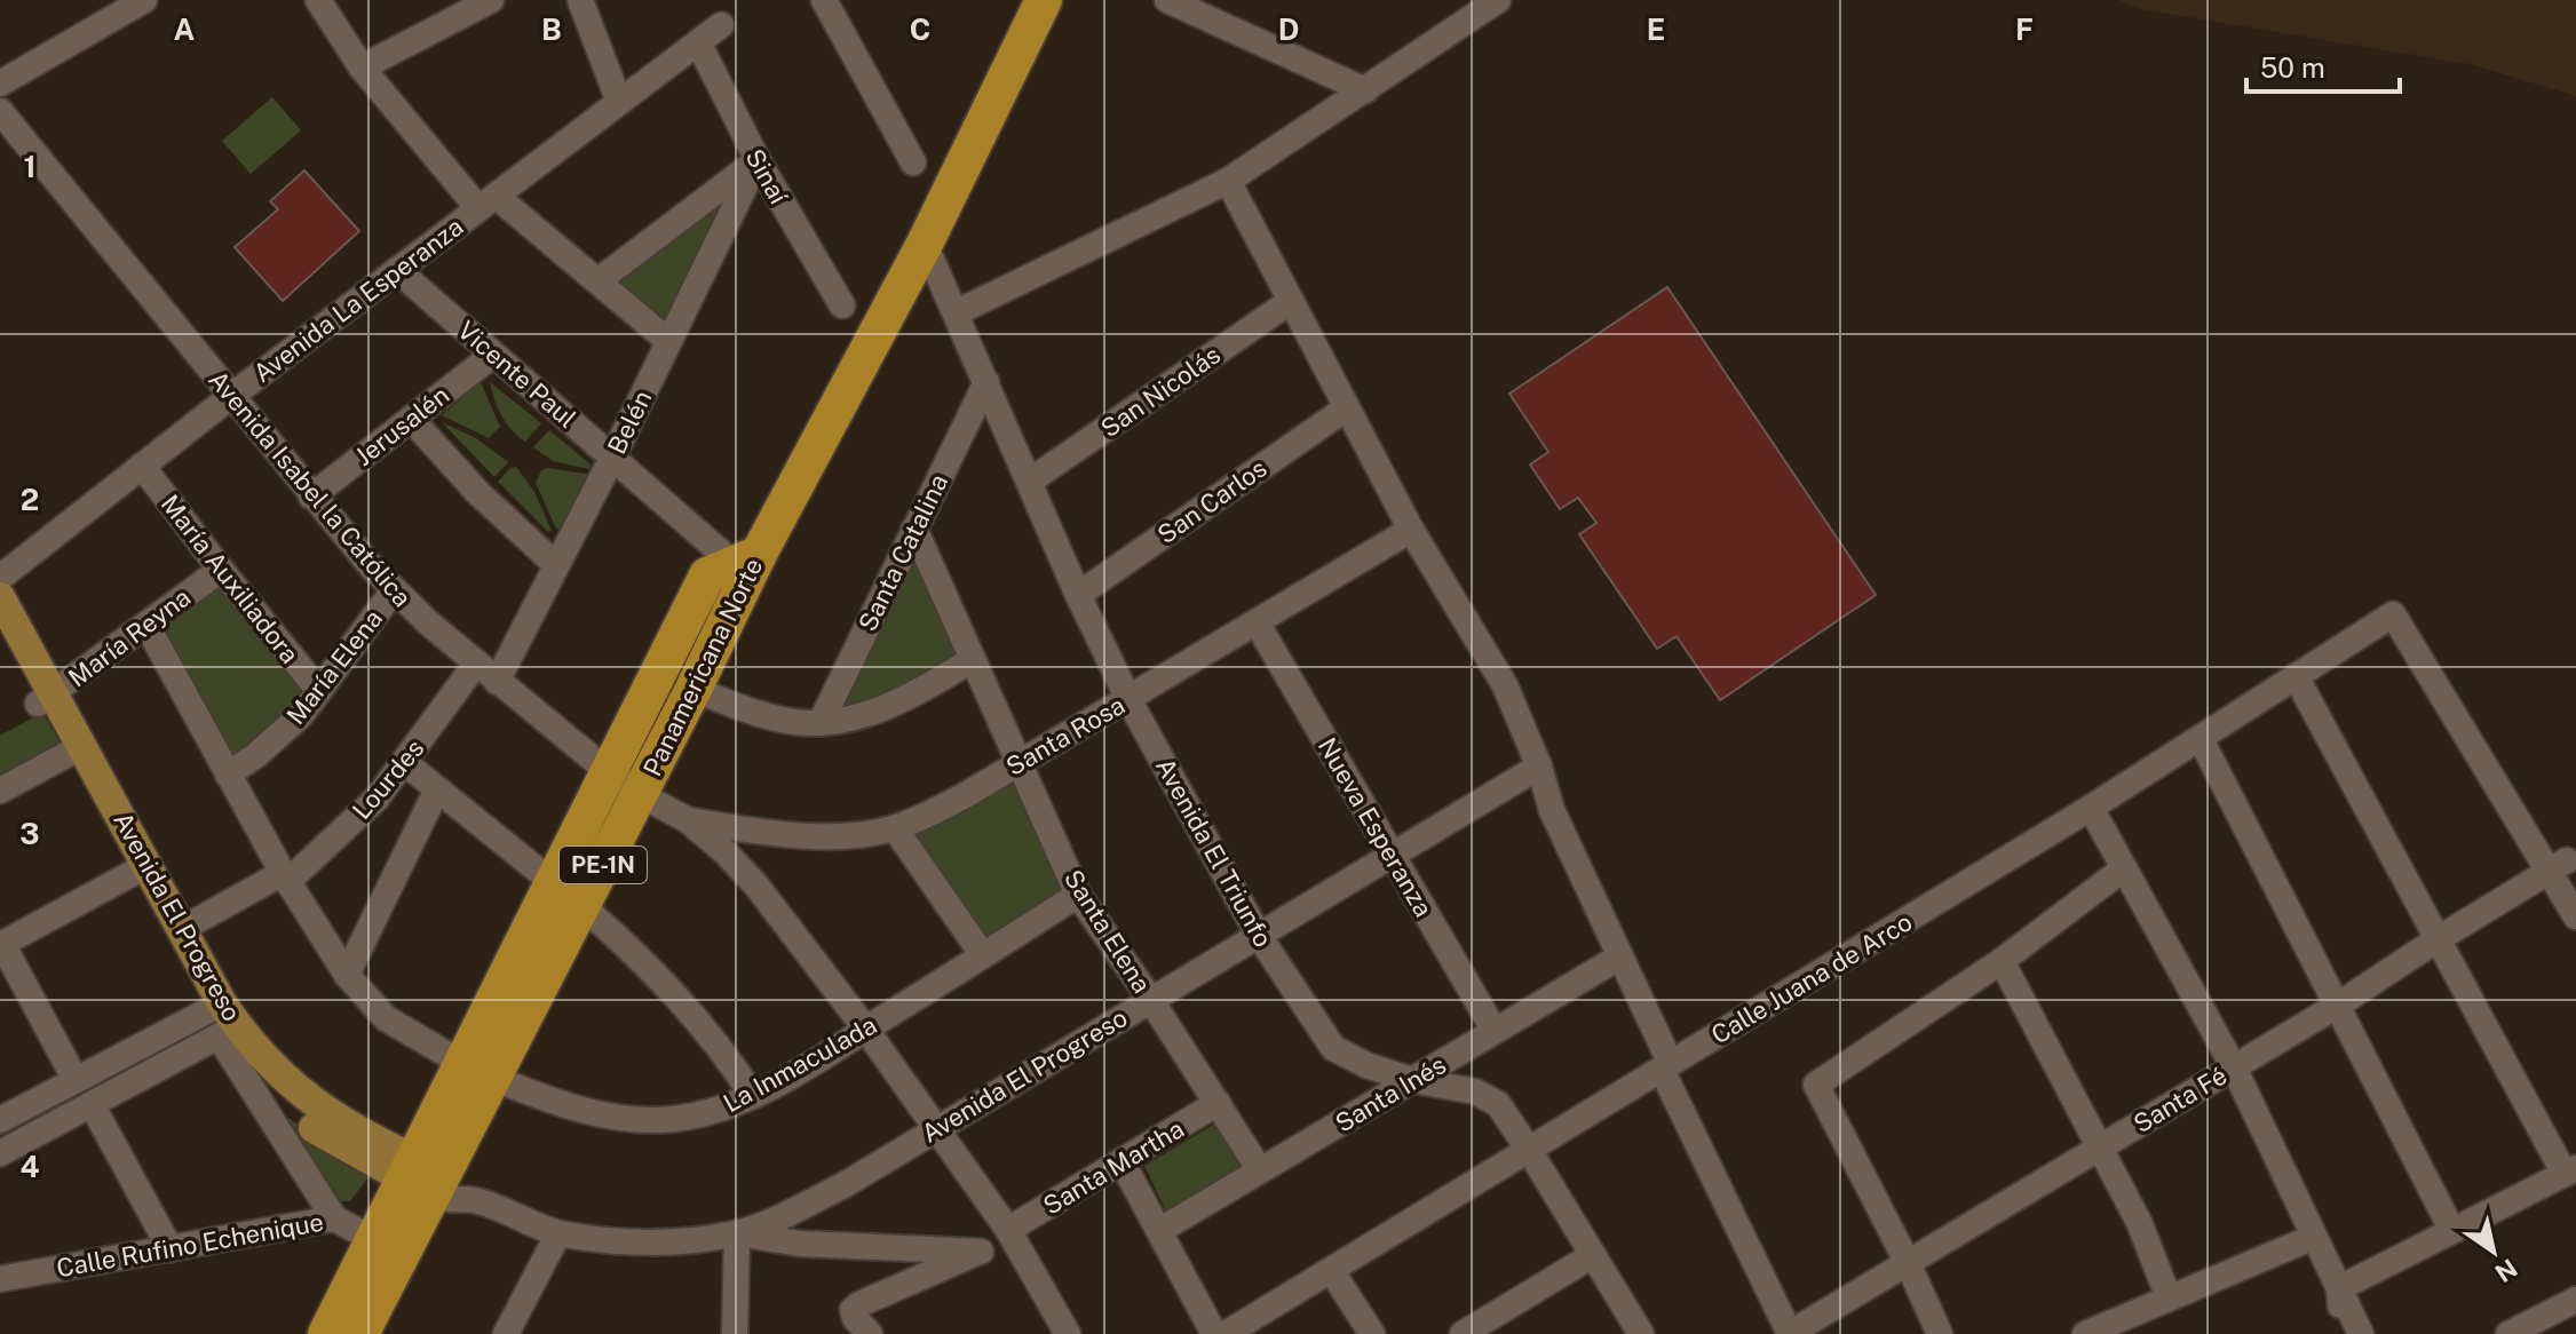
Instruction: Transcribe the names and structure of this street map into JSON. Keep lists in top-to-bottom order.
{
  "streets": {
    "highway": ["Panamericana Norte", "PE-1N"],
    "main road": ["Avenida El Progreso"],
    "street": [
      "Sinaí",
      "Avenida La Esperanza",
      "Vicente Paul",
      "San Nicolás",
      "Belén",
      "Jerusalén",
      "Avenida Isabel la Católica",
      "San Carlos",
      "Santa Catalina",
      "María Auxiliadora",
      "María Reyna",
      "María Elena",
      "Santa Rosa",
      "Lourdes",
      "Nueva Esperanza",
      "Avenida El Triunfo",
      "Santa Elena",
      "Calle Juana de Arco",
      "La Inmaculada",
      "Santa Inés",
      "Santa Fé",
      "Santa Martha",
      "Calle Rufino Echenique"
    ]
  },
  "crossings": [
    ["Sinaí", "Avenida La Esperanza"],
    ["Sinaí", "Belén"],
    ["Avenida La Esperanza", "Vicente Paul"],
    ["Avenida La Esperanza", "Avenida Isabel la Católica"],
    ["Avenida La Esperanza", "María Auxiliadora"],
    ["Vicente Paul", "Belén"],
    ["Vicente Paul", "Jerusalén"],
    ["Vicente Paul", "Panamericana Norte"],
    ["San Nicolás", "Avenida El Triunfo"],
    ["Belén", "Avenida Isabel la Católica"],
    ["Jerusalén", "Avenida Isabel la Católica"],
    ["Avenida Isabel la Católica", "María Elena"],
    ["Avenida Isabel la Católica", "Panamericana Norte"],
    ["Avenida Isabel la Católica", "Santa Rosa"],
    ["Avenida Isabel la Católica", "Lourdes"],
    ["Avenida Isabel la Católica", "Avenida El Progreso"],
    ["Avenida Isabel la Católica", "La Inmaculada"],
    ["Avenida Isabel la Católica", "Santa Martha"],
    ["San Carlos", "Avenida El Triunfo"],
    ["Santa Catalina", "Avenida El Triunfo"],
    ["Santa Catalina", "Santa Elena"],
    ["María Auxiliadora", "María Reyna"],
    ["María Auxiliadora", "María Elena"],
    ["María Reyna", "Avenida El Progreso"],
    ["María Reyna", "La Inmaculada"],
    ["María Elena", "La Inmaculada"],
    ["Panamericana Norte", "Avenida El Triunfo"],
    ["Panamericana Norte", "Avenida El Progreso"],
    ["Panamericana Norte", "La Inmaculada"],
    ["Panamericana Norte", "Calle Rufino Echenique"],
    ["Santa Rosa", "Nueva Esperanza"],
    ["Santa Rosa", "Avenida El Triunfo"],
    ["Santa Rosa", "Santa Elena"],
    ["Lourdes", "Avenida El Progreso"],
    ["Lourdes", "La Inmaculada"],
    ["Nueva Esperanza", "Avenida El Progreso"],
    ["Nueva Esperanza", "Santa Inés"],
    ["Avenida El Triunfo", "Avenida El Progreso"],
    ["Avenida El Triunfo", "Calle Juana de Arco"],
    ["Avenida El Triunfo", "Santa Inés"],
    ["Avenida El Progreso", "Santa Elena"],
    ["Avenida El Progreso", "Calle Rufino Echenique"],
    ["Santa Elena", "La Inmaculada"],
    ["Santa Elena", "Santa Inés"],
    ["Santa Elena", "Santa Martha"],
    ["Calle Juana de Arco", "Santa Fé"]
  ],
  "scale_bar": "50 m",
  "north": "bottom right",
  "grid": {
    "columns": [
      "A",
      "B",
      "C",
      "D",
      "E",
      "F"
    ],
    "rows": [
      "1",
      "2",
      "3",
      "4"
    ]
  }
}
